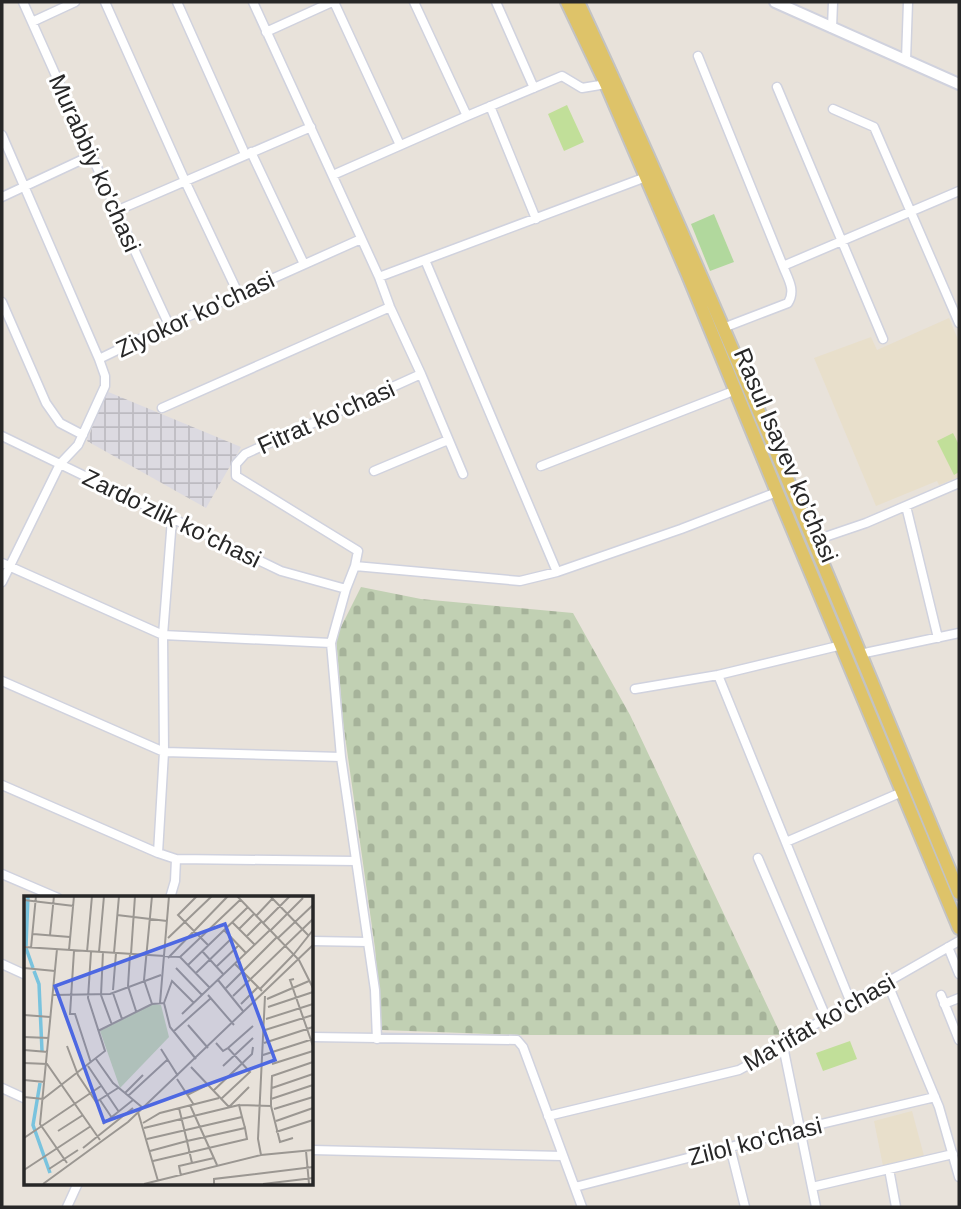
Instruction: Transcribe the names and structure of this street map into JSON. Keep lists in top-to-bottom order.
{
  "streets": {
    "main road": ["Rasul Isayev ko'chasi"],
    "street": [
      "Murabbiy ko'chasi",
      "Ziyokor ko'chasi",
      "Fitrat ko'chasi",
      "Zardo'zlik ko'chasi",
      "Ma'rifat ko'chasi",
      "Zilol ko'chasi"
    ]
  },
  "crossings": [
    ["Murabbiy ko'chasi", "Ziyokor ko'chasi"]
  ]
}
